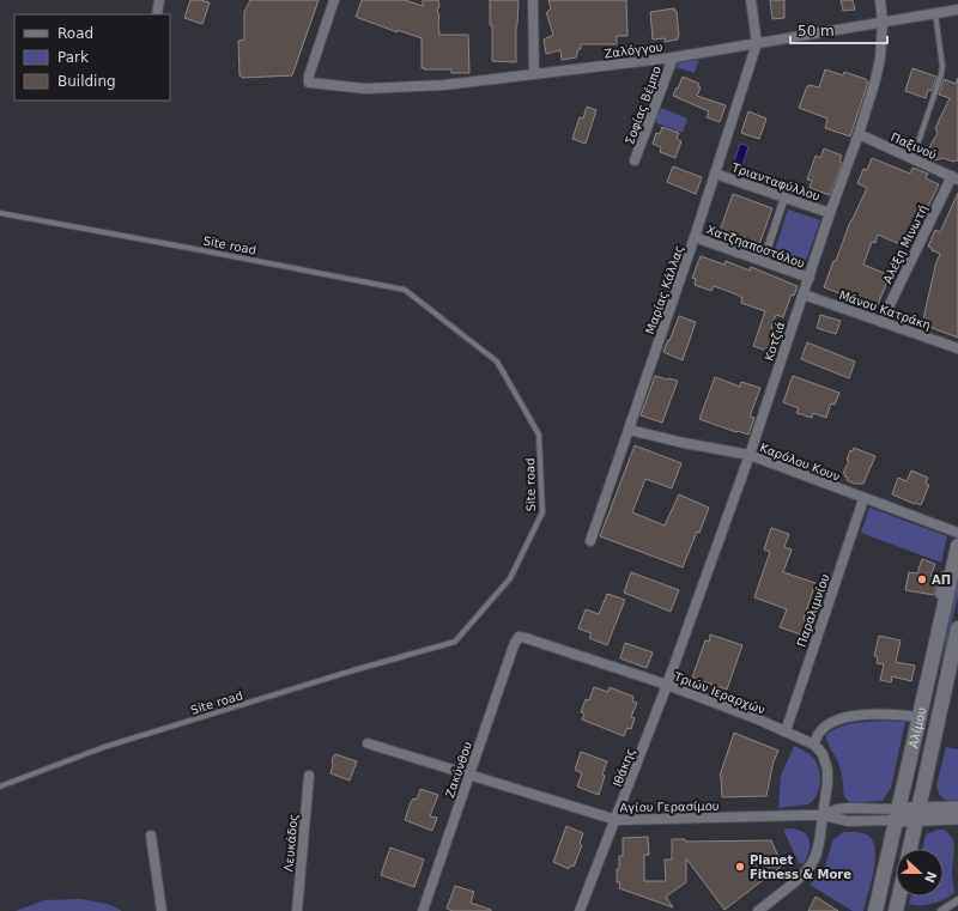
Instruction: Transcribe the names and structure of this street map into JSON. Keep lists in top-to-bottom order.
{
  "streets": {
    "main road": ["Αλίμου"],
    "street": [
      "Ζαλόγγου",
      "Σοφίας Βέμπο",
      "Παξινού",
      "Τριανταφύλλου",
      "Αλέξη Μινωτή",
      "Χατζηαποστόλου",
      "Μαρίας Κάλλας",
      "Μάνου Κατράκη",
      "Κοτζιά",
      "Καρόλου Κουν",
      "Παραλιμνίου",
      "Τριών Ιεραρχών",
      "Ιθάκης",
      "Ζακύνθου",
      "Αγίου Γερασίμου",
      "Λευκάδος"
    ],
    "lane": ["Site road"]
  },
  "crossings": [
    ["Ζαλόγγου", "Σοφίας Βέμπο"],
    ["Ζαλόγγου", "Μαρίας Κάλλας"],
    ["Ζαλόγγου", "Κοτζιά"],
    ["Παξινού", "Αλέξη Μινωτή"],
    ["Παξινού", "Κοτζιά"],
    ["Τριανταφύλλου", "Μαρίας Κάλλας"],
    ["Τριανταφύλλου", "Κοτζιά"],
    ["Αλέξη Μινωτή", "Μάνου Κατράκη"],
    ["Χατζηαποστόλου", "Μαρίας Κάλλας"],
    ["Χατζηαποστόλου", "Κοτζιά"],
    ["Μαρίας Κάλλας", "Καρόλου Κουν"],
    ["Μάνου Κατράκη", "Κοτζιά"],
    ["Κοτζιά", "Καρόλου Κουν"],
    ["Κοτζιά", "Τριών Ιεραρχών"],
    ["Κοτζιά", "Ιθάκης"],
    ["Καρόλου Κουν", "Παραλιμνίου"],
    ["Παραλιμνίου", "Τριών Ιεραρχών"],
    ["Τριών Ιεραρχών", "Ιθάκης"],
    ["Τριών Ιεραρχών", "Ζακύνθου"],
    ["Αλίμου", "Αγίου Γερασίμου"],
    ["Ιθάκης", "Αγίου Γερασίμου"],
    ["Ζακύνθου", "Αγίου Γερασίμου"]
  ],
  "places": ["ΑΠ", "Planet Fitness & More"],
  "legend": ["Road", "Park", "Building"],
  "scale_bar": "50 m",
  "north": "right"
}
